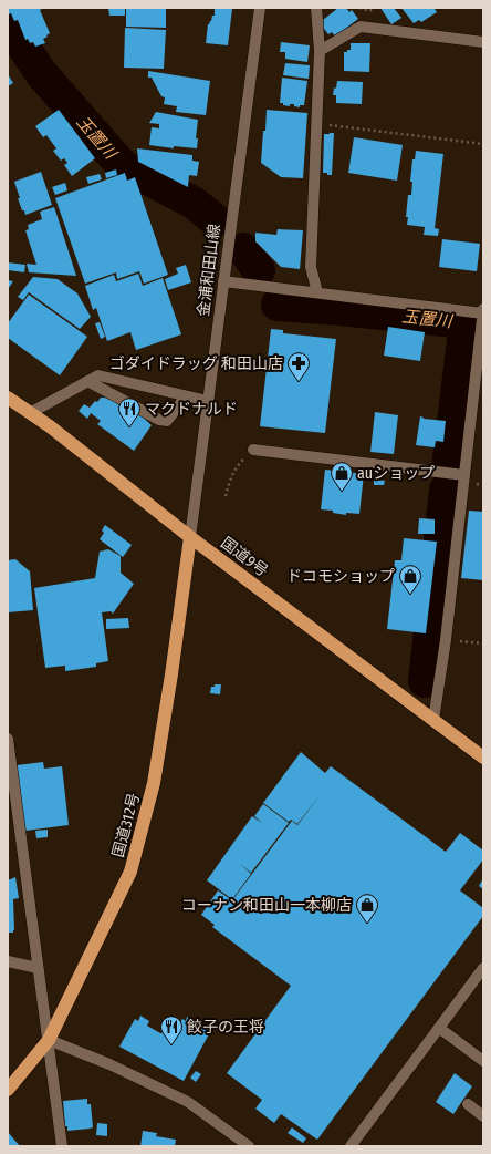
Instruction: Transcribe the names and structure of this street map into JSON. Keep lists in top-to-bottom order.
{
  "streets": {
    "highway": ["国道9号", "国道312号"],
    "street": ["金浦和田山線"]
  },
  "crossings": [
    ["金浦和田山線", "国道9号"],
    ["金浦和田山線", "国道312号"],
    ["国道9号", "国道312号"]
  ],
  "water": ["玉置川"],
  "places": {
    "pharmacy": ["ゴダイドラッグ 和田山店"],
    "restaurant": ["マクドナルド", "餃子の王将"],
    "shop": ["auショップ", "ドコモショップ", "コーナン和田山一本柳店"]
  }
}
